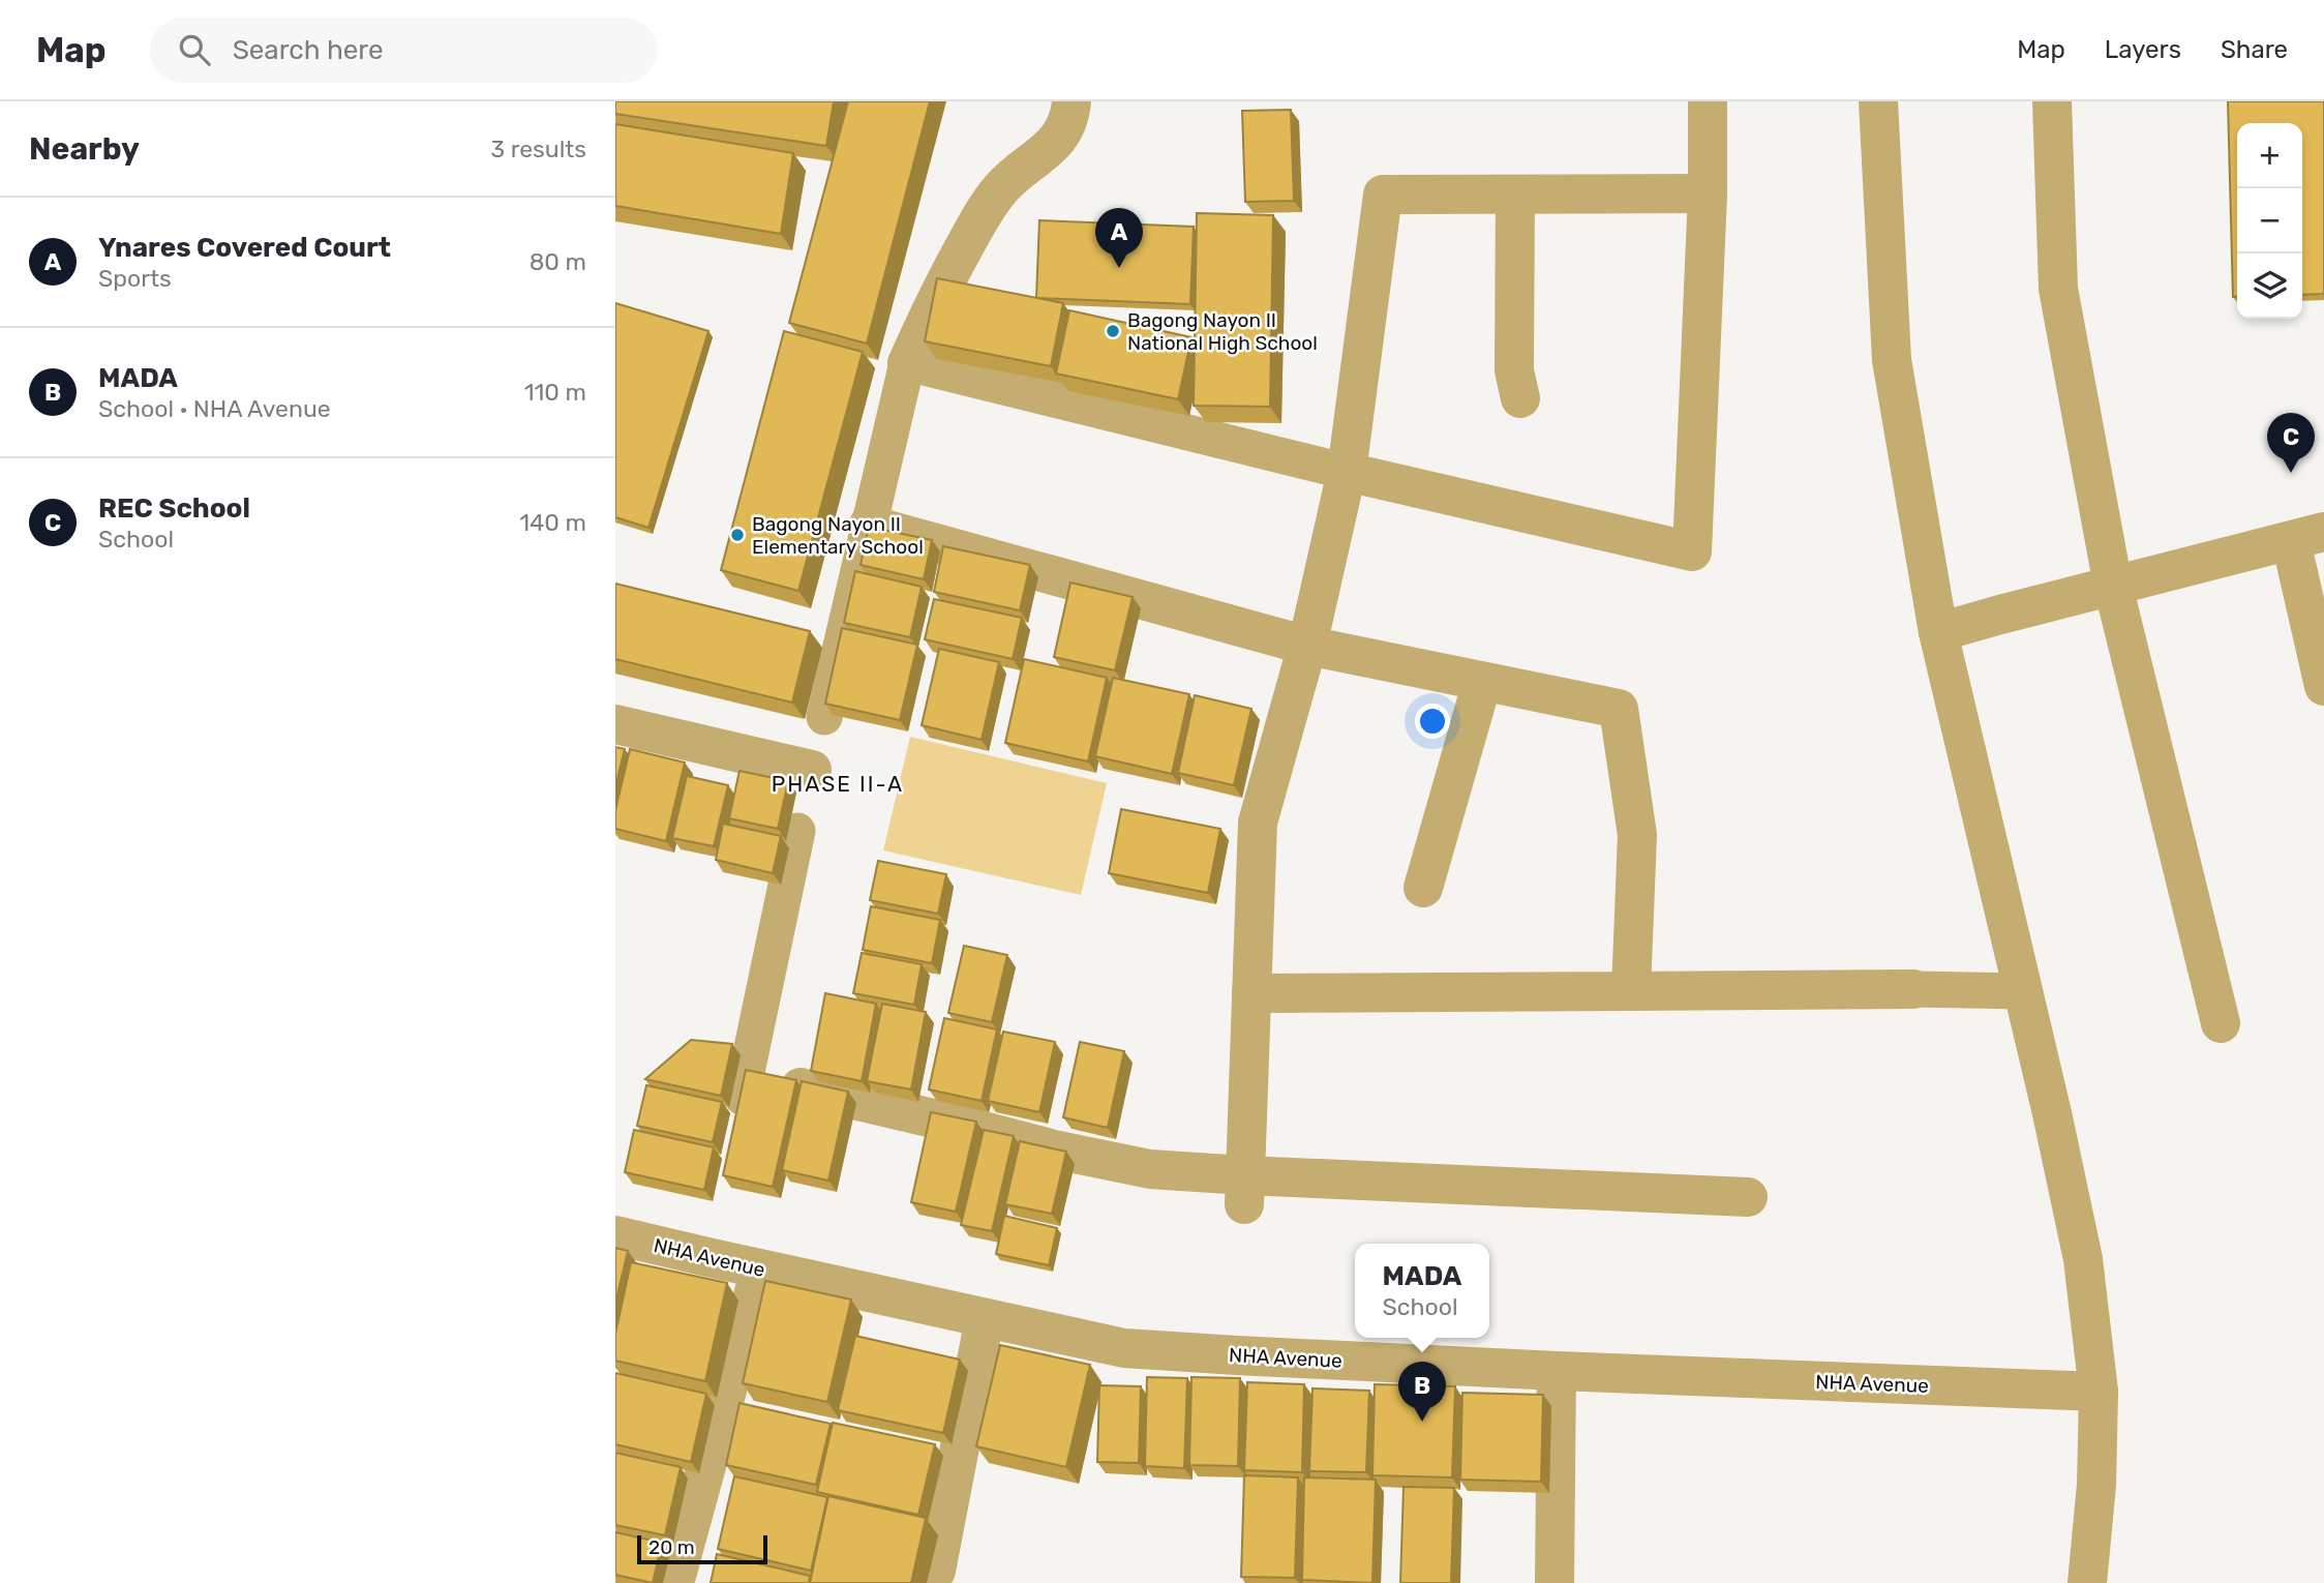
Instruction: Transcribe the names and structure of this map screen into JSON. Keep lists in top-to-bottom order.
{
  "streets": {
    "street": ["NHA Avenue"]
  },
  "districts": ["PHASE II-A"],
  "places": ["Bagong Nayon II National High School", "Bagong Nayon II Elementary School"],
  "scale_bar": "20 m",
  "page": {
    "header": "Map",
    "search": "Search here",
    "nav": ["Map", "Layers", "Share"],
    "heading": ["Nearby", "3 results"],
    "map_buttons": ["+", "−"],
    "list": [
      {
        "mark": "A",
        "name": "Ynares Covered Court",
        "note": "Sports",
        "value": "80 m"
      },
      {
        "mark": "B",
        "name": "MADA",
        "note": "School · NHA Avenue",
        "value": "110 m"
      },
      {
        "mark": "C",
        "name": "REC School",
        "note": "School",
        "value": "140 m"
      }
    ],
    "pins": ["A", "C", "B"],
    "popup": ["MADA", "School"],
    "scale": "20 m"
  }
}
